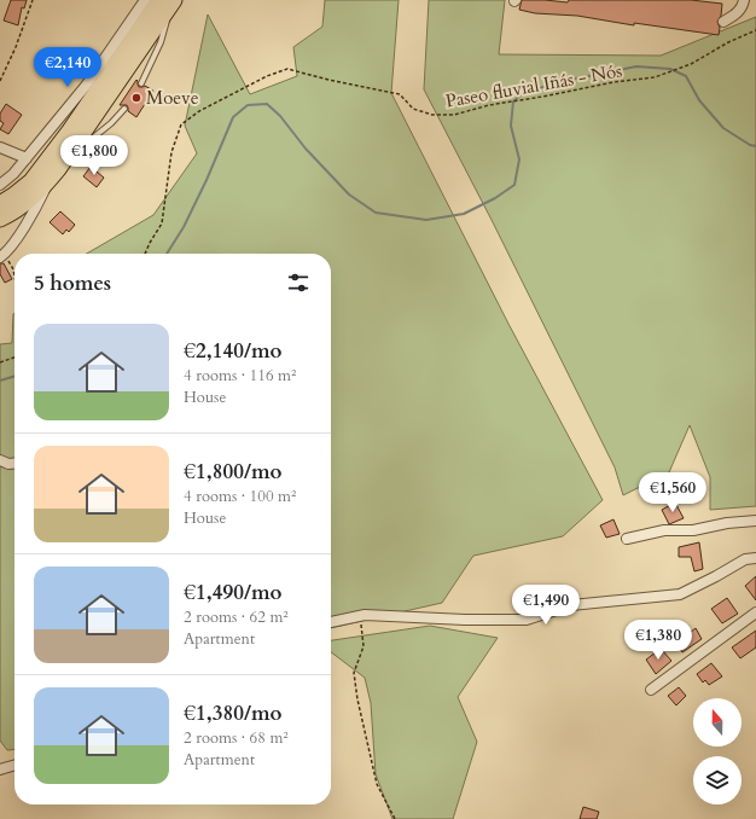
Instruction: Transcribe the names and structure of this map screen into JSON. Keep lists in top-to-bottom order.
{
  "streets": {
    "path": ["Paseo fluvial Iñás - Nós"]
  },
  "places": ["Moeve"],
  "north": "top",
  "page": {
    "price": [
      "€2,140",
      "€1,800",
      "€1,560",
      "€1,490",
      "€1,380"
    ],
    "heading": "5 homes",
    "list": [
      {
        "name": "€2,140/mo",
        "note": "4 rooms · 116 m² · House"
      },
      {
        "name": "€1,800/mo",
        "note": "4 rooms · 100 m² · House"
      },
      {
        "name": "€1,490/mo",
        "note": "2 rooms · 62 m² · Apartment"
      },
      {
        "name": "€1,380/mo",
        "note": "2 rooms · 68 m² · Apartment"
      }
    ]
  }
}
